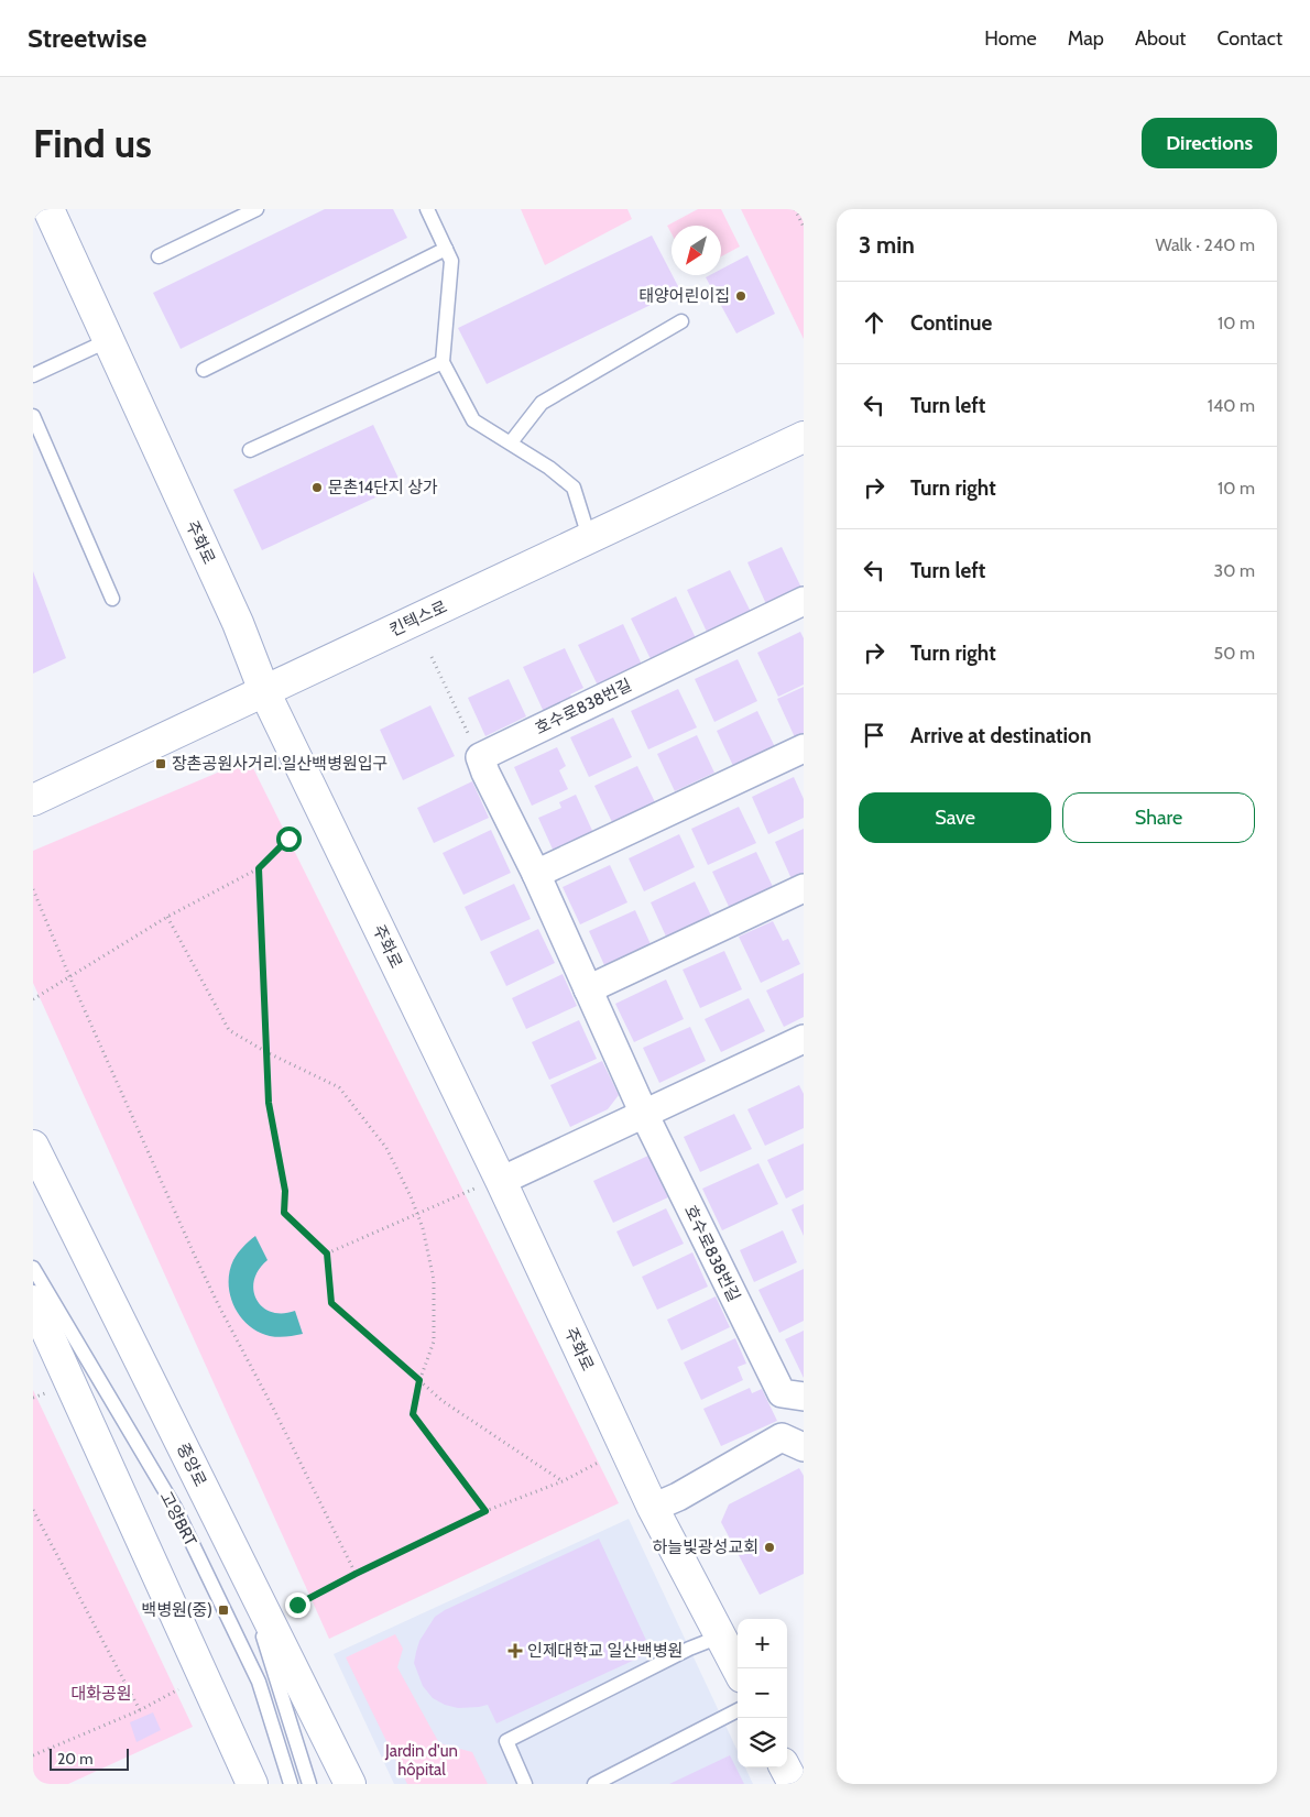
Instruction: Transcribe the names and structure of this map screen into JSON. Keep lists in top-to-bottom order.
{
  "streets": {
    "street": [
      "주화로",
      "킨텍스로",
      "호수로838번길",
      "중앙로"
    ],
    "lane": ["고양BRT"]
  },
  "crossings": [
    ["주화로", "킨텍스로"]
  ],
  "parks": ["대화공원", "Jardin d'un hôpital"],
  "places": {
    "other": ["태양어린이집", "문촌14단지 상가", "하늘빛광성교회"],
    "transit": ["장촌공원사거리.일산백병원입구", "백병원(중)"],
    "health": ["인제대학교 일산백병원"]
  },
  "scale_bar": "20 m",
  "north": "bottom left",
  "page": {
    "header": "Streetwise",
    "nav": [
      "Home",
      "Map",
      "About",
      "Contact"
    ],
    "buttons": [
      "Directions",
      ["Save", "Share"]
    ],
    "title": "Find us",
    "heading": ["3 min", "Walk · 240 m"],
    "list": [
      ["Continue", "10 m"],
      ["Turn left", "140 m"],
      ["Turn right", "10 m"],
      ["Turn left", "30 m"],
      ["Turn right", "50 m"],
      "Arrive at destination"
    ],
    "map_buttons": ["+", "−"],
    "scale": "20 m"
  }
}
